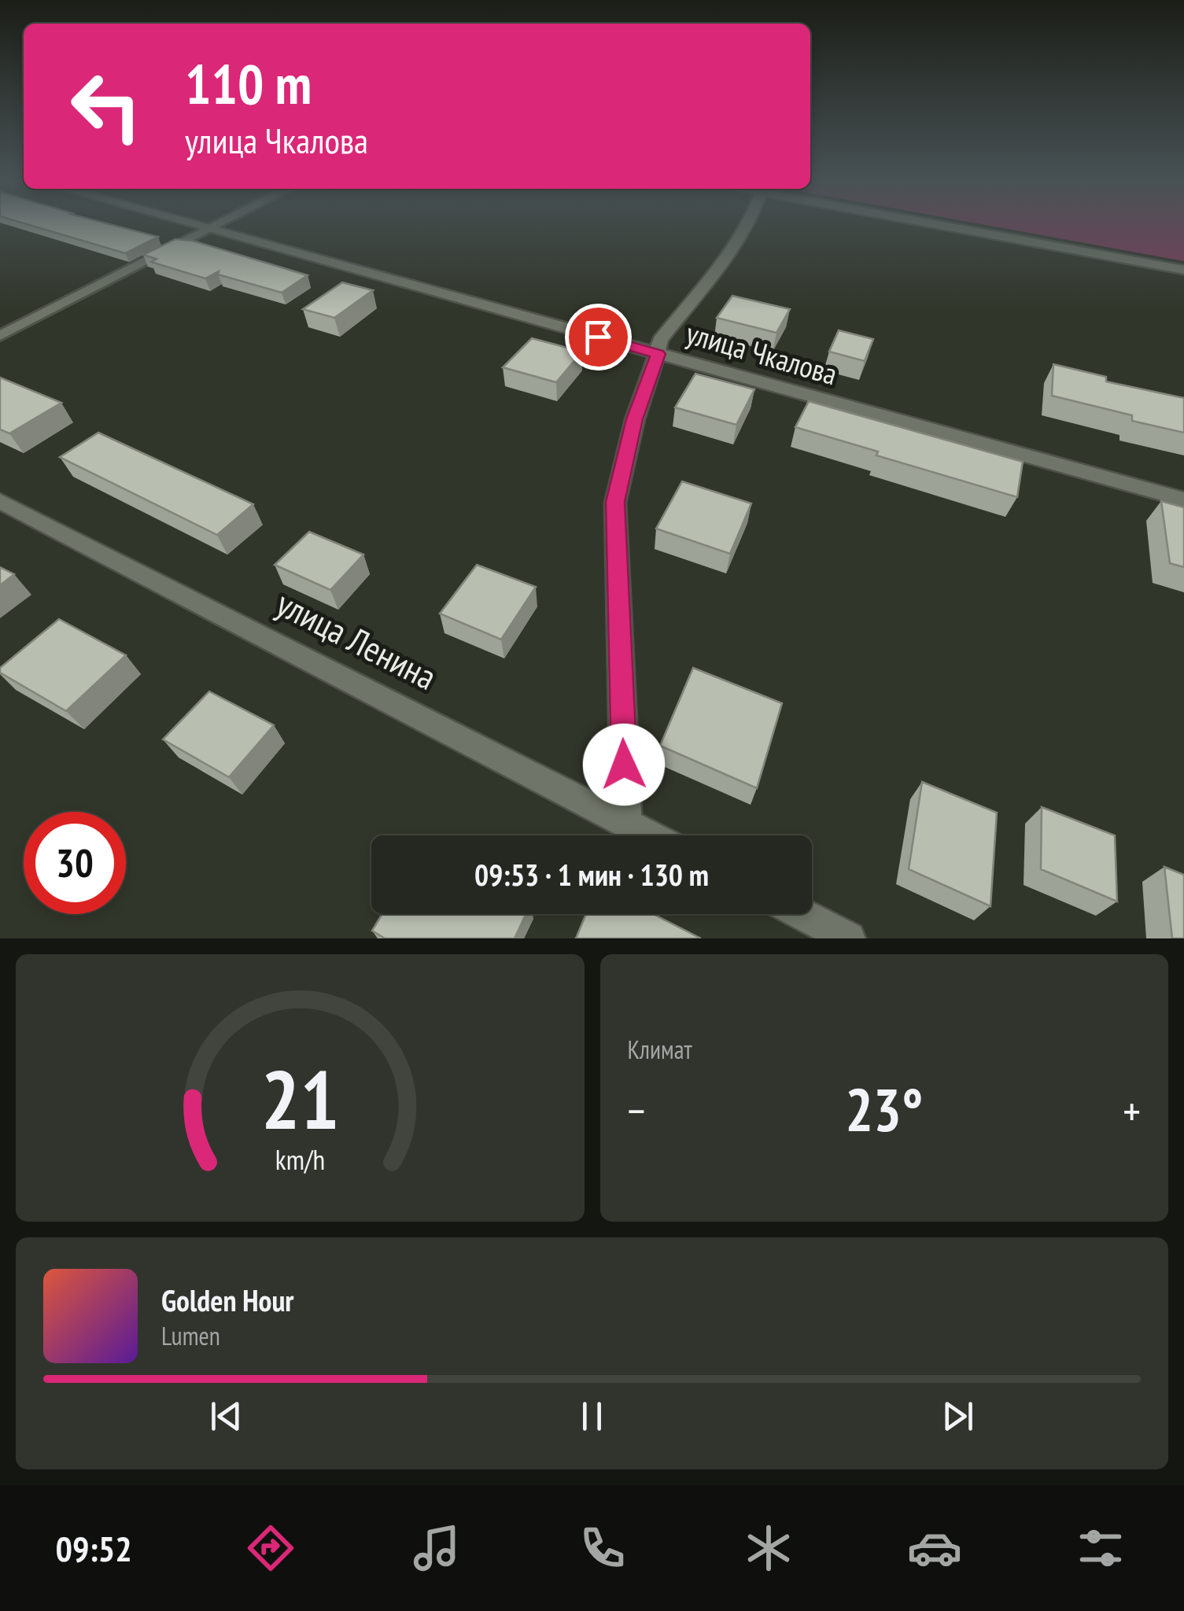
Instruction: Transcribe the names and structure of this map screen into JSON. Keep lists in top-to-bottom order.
{
  "streets": {
    "street": ["улица Чкалова", "улица Ленина"]
  },
  "page": {
    "turn": ["110 m", "улица Чкалова"],
    "limit": "30",
    "trip": "09:53 · 1 мин · 130 m",
    "tile": "Климат",
    "heat": ["−", "23°", "+"],
    "song": ["Golden Hour", "Lumen"],
    "tabs": "09:52",
    "gauge": ["21", "km/h"]
  }
}
